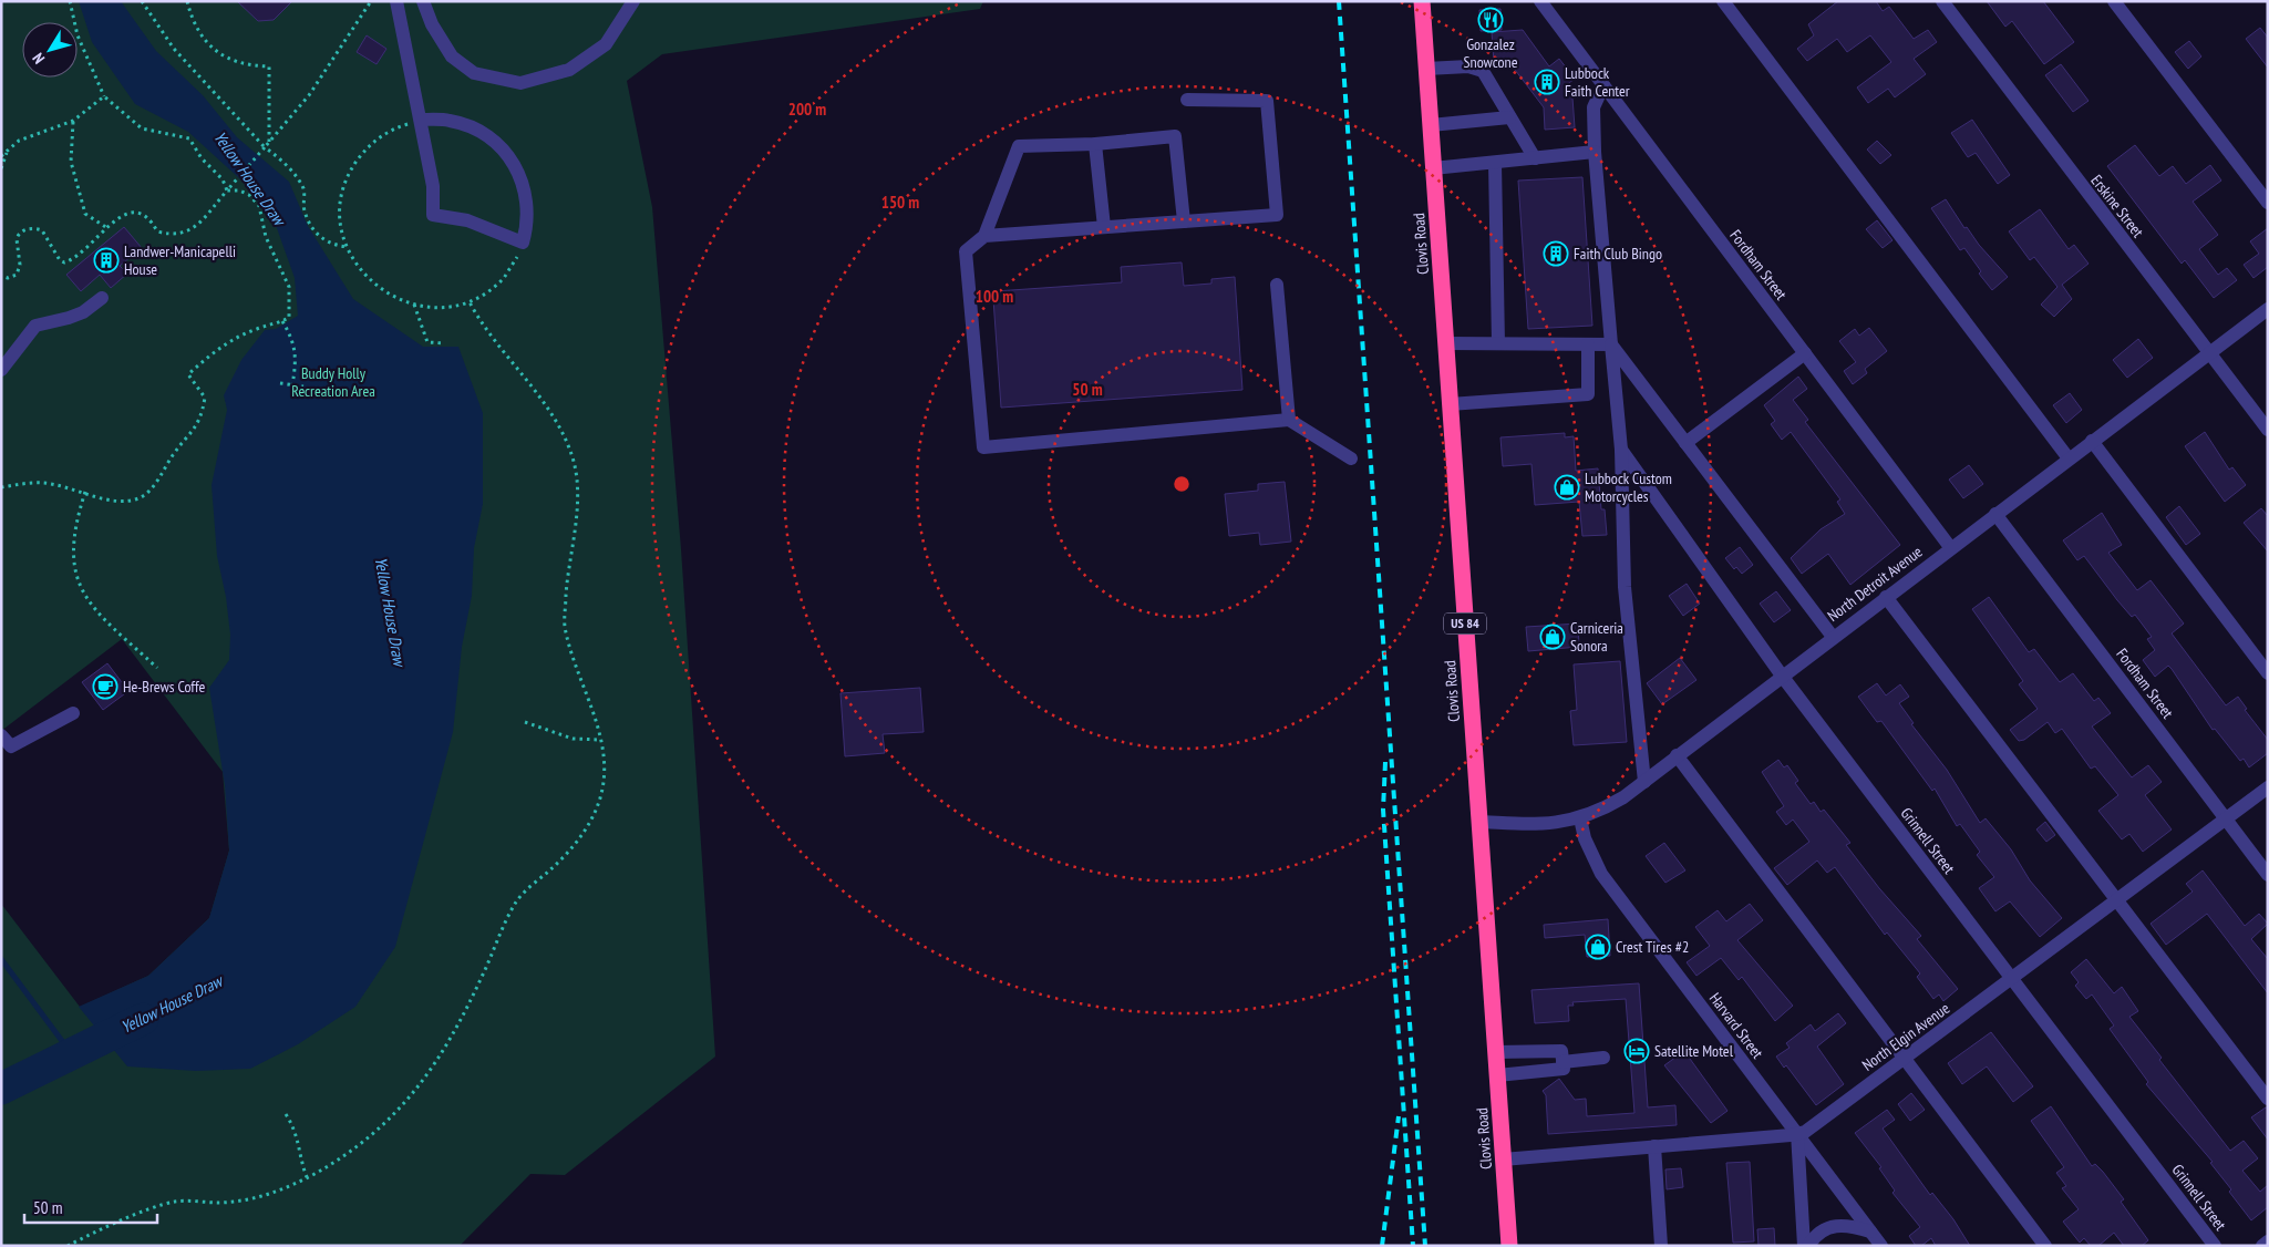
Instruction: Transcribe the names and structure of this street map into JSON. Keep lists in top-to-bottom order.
{
  "streets": {
    "highway": ["Clovis Road", "US 84"],
    "street": [
      "Erskine Street",
      "Fordham Street",
      "North Detroit Avenue",
      "Grinnell Street",
      "Harvard Street",
      "North Elgin Avenue"
    ]
  },
  "crossings": [
    ["Erskine Street", "North Detroit Avenue"],
    ["Clovis Road", "North Detroit Avenue"],
    ["Clovis Road", "North Elgin Avenue"],
    ["Fordham Street", "North Detroit Avenue"],
    ["Fordham Street", "North Elgin Avenue"],
    ["North Detroit Avenue", "Grinnell Street"],
    ["North Detroit Avenue", "Harvard Street"],
    ["Grinnell Street", "North Elgin Avenue"],
    ["Harvard Street", "North Elgin Avenue"]
  ],
  "water": ["Yellow House Draw"],
  "parks": ["Buddy Holly Recreation Area"],
  "places": {
    "restaurant": ["Gonzalez Snowcone"],
    "building": ["Lubbock Faith Center", "Faith Club Bingo", "Landwer-Manicapelli House"],
    "shop": ["Lubbock Custom Motorcycles", "Carniceria Sonora", "Crest Tires #2"],
    "cafe": ["He-Brews Coffe"],
    "hotel": ["Satellite Motel"]
  },
  "scale_bar": "50 m",
  "north": "bottom left",
  "rings": [
    "200 m",
    "150 m",
    "100 m",
    "50 m"
  ]
}
